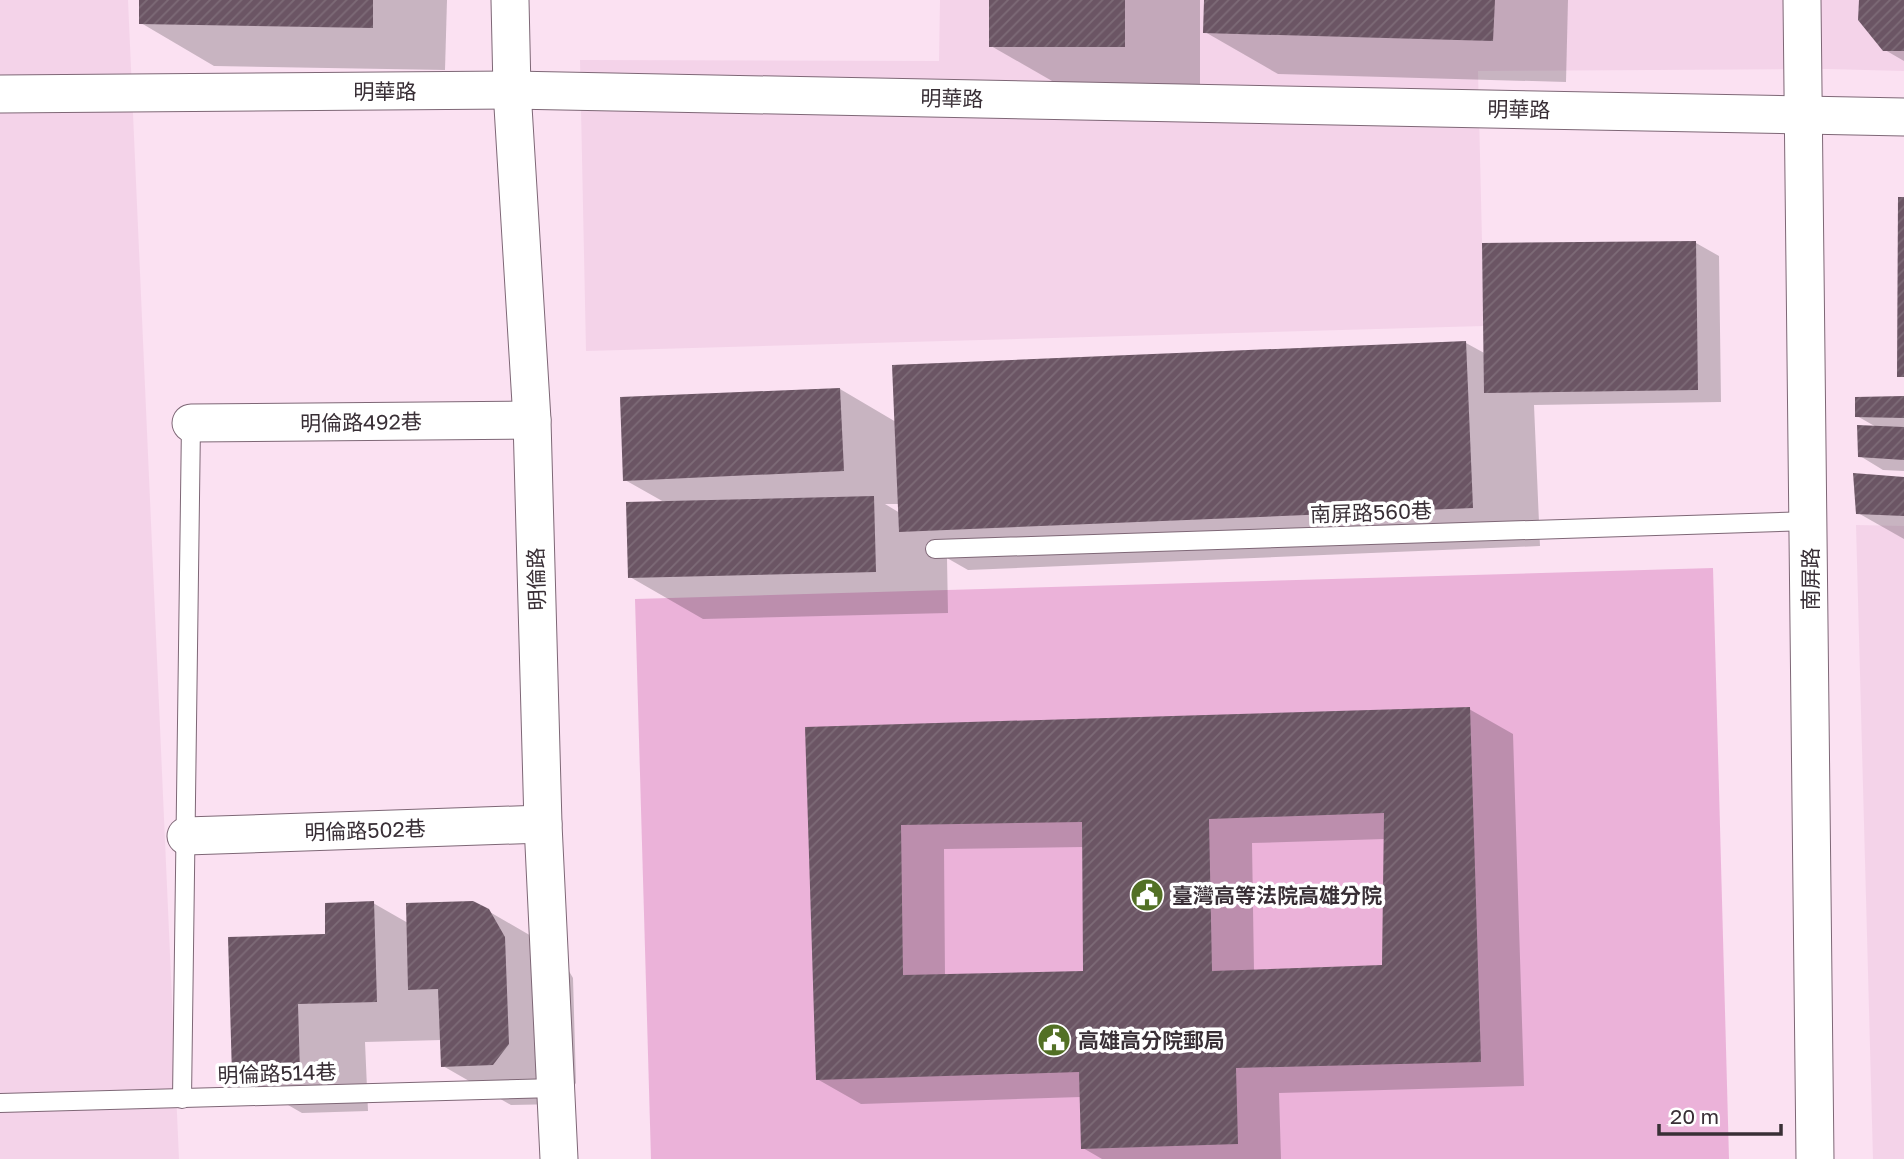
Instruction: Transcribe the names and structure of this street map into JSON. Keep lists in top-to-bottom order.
{
  "streets": {
    "street": [
      "明華路",
      "明倫路492巷",
      "明倫路",
      "南屏路",
      "明倫路502巷"
    ],
    "lane": ["南屏路560巷", "明倫路514巷"]
  },
  "crossings": [
    ["明華路", "明倫路"],
    ["明華路", "南屏路"],
    ["明倫路492巷", "明倫路"],
    ["南屏路560巷", "南屏路"],
    ["明倫路", "明倫路502巷"],
    ["明倫路", "明倫路514巷"]
  ],
  "places": {
    "public building": ["臺灣高等法院高雄分院", "高雄高分院郵局"]
  },
  "scale_bar": "20 m"
}
